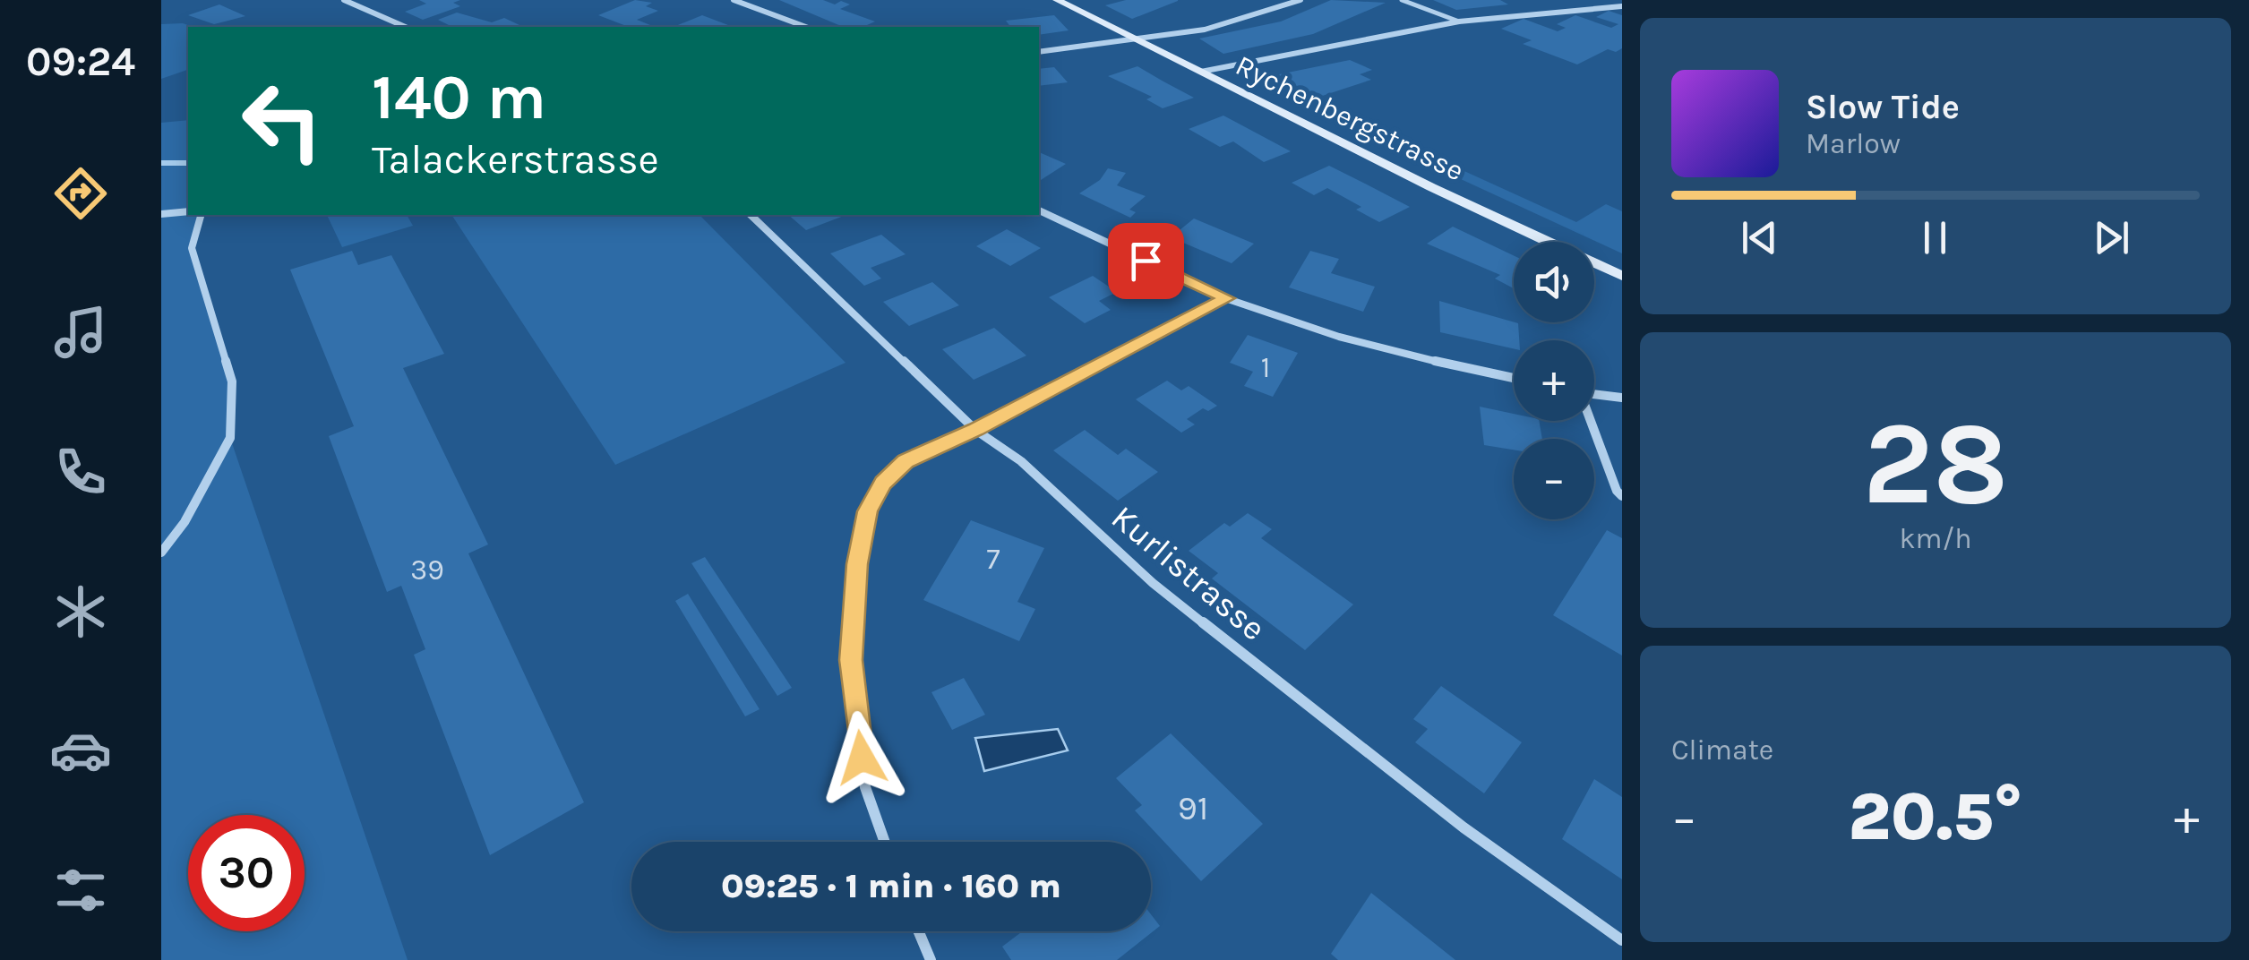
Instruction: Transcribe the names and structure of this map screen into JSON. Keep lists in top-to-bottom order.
{
  "streets": {
    "street": ["Rychenbergstrasse", "Kurlistrasse"]
  },
  "house_numbers": [
    "1",
    "7",
    "39",
    "91"
  ],
  "page": {
    "tabs": "09:24",
    "turn": ["140 m", "Talackerstrasse"],
    "song": ["Slow Tide", "Marlow"],
    "map_buttons": ["+", "−"],
    "tile": [
      ["28", "km/h"],
      "Climate"
    ],
    "heat": ["−", "20.5°", "+"],
    "limit": "30",
    "trip": "09:25 · 1 min · 160 m"
  }
}
